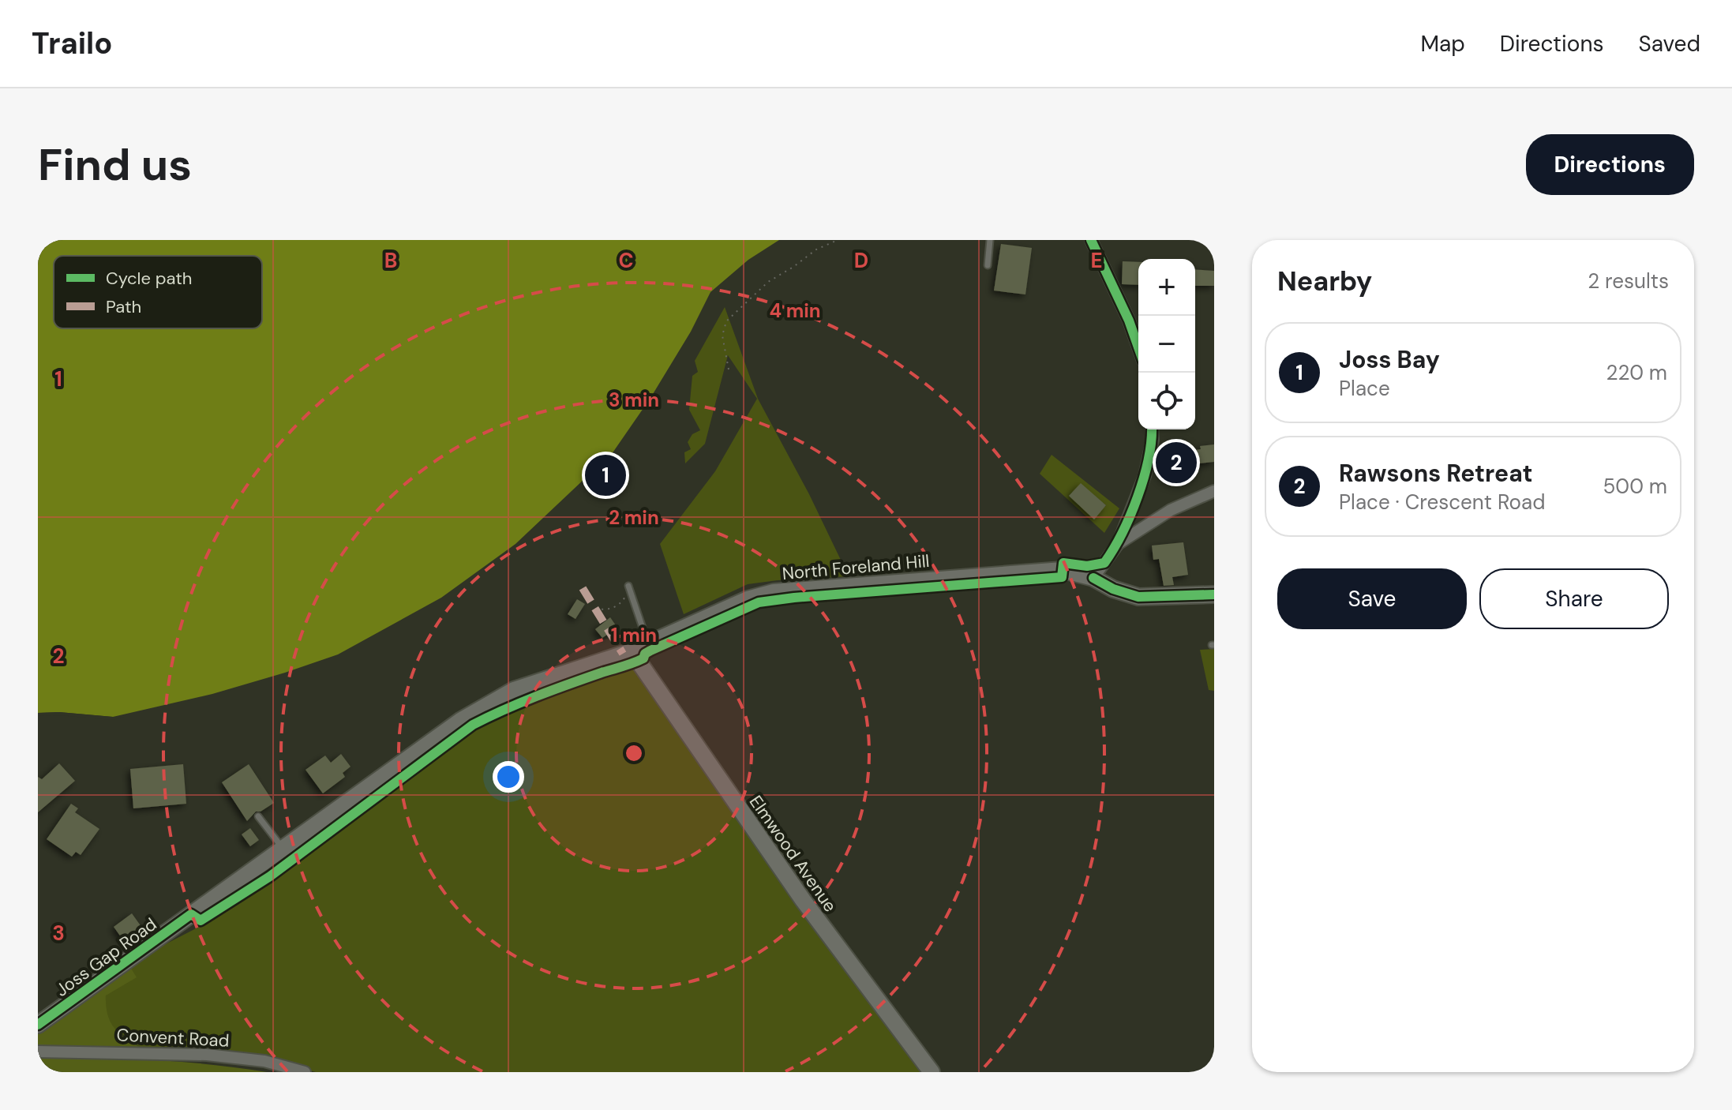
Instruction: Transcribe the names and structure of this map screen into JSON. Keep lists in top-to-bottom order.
{
  "streets": {
    "main road": ["North Foreland Hill", "Elmwood Avenue", "Joss Gap Road"],
    "street": ["Convent Road"]
  },
  "crossings": [
    ["North Foreland Hill", "Elmwood Avenue"],
    ["North Foreland Hill", "Joss Gap Road"],
    ["Elmwood Avenue", "Joss Gap Road"]
  ],
  "legend": ["Cycle path", "Path"],
  "page": {
    "header": "Trailo",
    "nav": ["Map", "Directions", "Saved"],
    "buttons": [
      "Directions",
      ["Save", "Share"]
    ],
    "title": "Find us",
    "heading": ["Nearby", "2 results"],
    "map_buttons": ["+", "−"],
    "list": [
      {
        "mark": "1",
        "name": "Joss Bay",
        "note": "Place",
        "value": "220 m"
      },
      {
        "mark": "2",
        "name": "Rawsons Retreat",
        "note": "Place · Crescent Road",
        "value": "500 m"
      }
    ],
    "pins": ["2", "1"]
  },
  "grid": {
    "columns": [
      "B",
      "C",
      "D",
      "E"
    ],
    "rows": ["1", "2", "3"]
  },
  "rings": [
    "4 min",
    "3 min",
    "2 min",
    "1 min"
  ]
}
